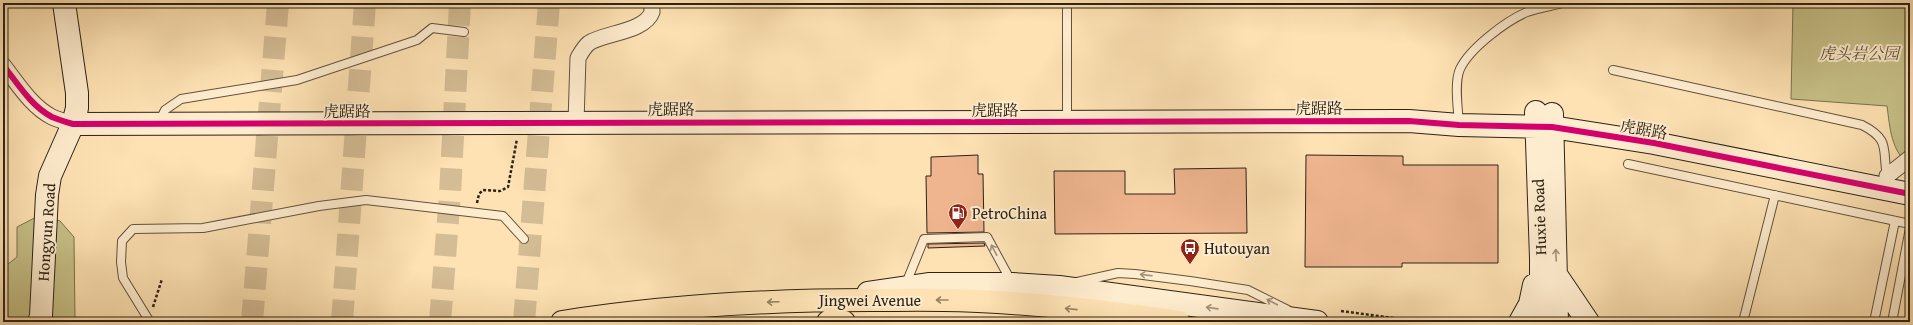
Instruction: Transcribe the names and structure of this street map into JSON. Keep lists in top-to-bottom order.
{
  "streets": {
    "main road": ["Jingwei Avenue"],
    "street": ["虎踞路", "Huxie Road", "Hongyun Road"]
  },
  "crossings": [
    ["虎踞路", "Huxie Road"],
    ["虎踞路", "Hongyun Road"]
  ],
  "one_way": ["Jingwei Avenue"],
  "parks": ["虎头岩公园"],
  "places": {
    "fuel station": ["PetroChina"],
    "bus stop": ["Hutouyan"]
  }
}
